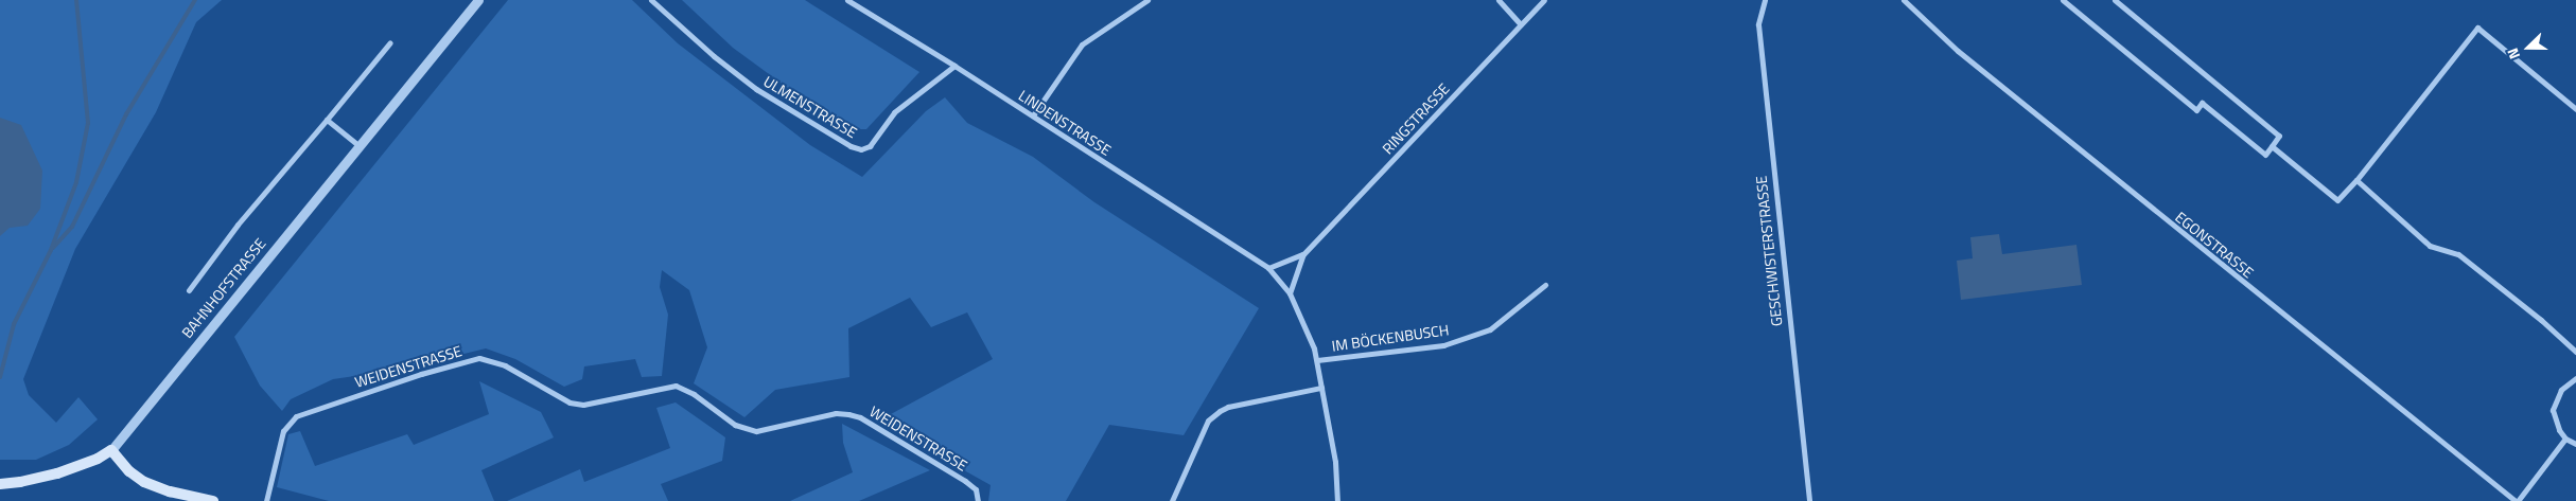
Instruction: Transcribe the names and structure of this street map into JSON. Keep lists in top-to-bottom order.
{
  "streets": {
    "street": [
      "ULMENSTRASSE",
      "RINGSTRASSE",
      "LINDENSTRASSE",
      "EGONSTRASSE",
      "GESCHWISTERSTRASSE",
      "BAHNHOFSTRASSE",
      "IM BÖCKENBUSCH",
      "WEIDENSTRASSE"
    ]
  },
  "crossings": [
    ["ULMENSTRASSE", "LINDENSTRASSE"],
    ["RINGSTRASSE", "LINDENSTRASSE"],
    ["RINGSTRASSE", "IM BÖCKENBUSCH"],
    ["LINDENSTRASSE", "IM BÖCKENBUSCH"]
  ],
  "north": "left"
}
